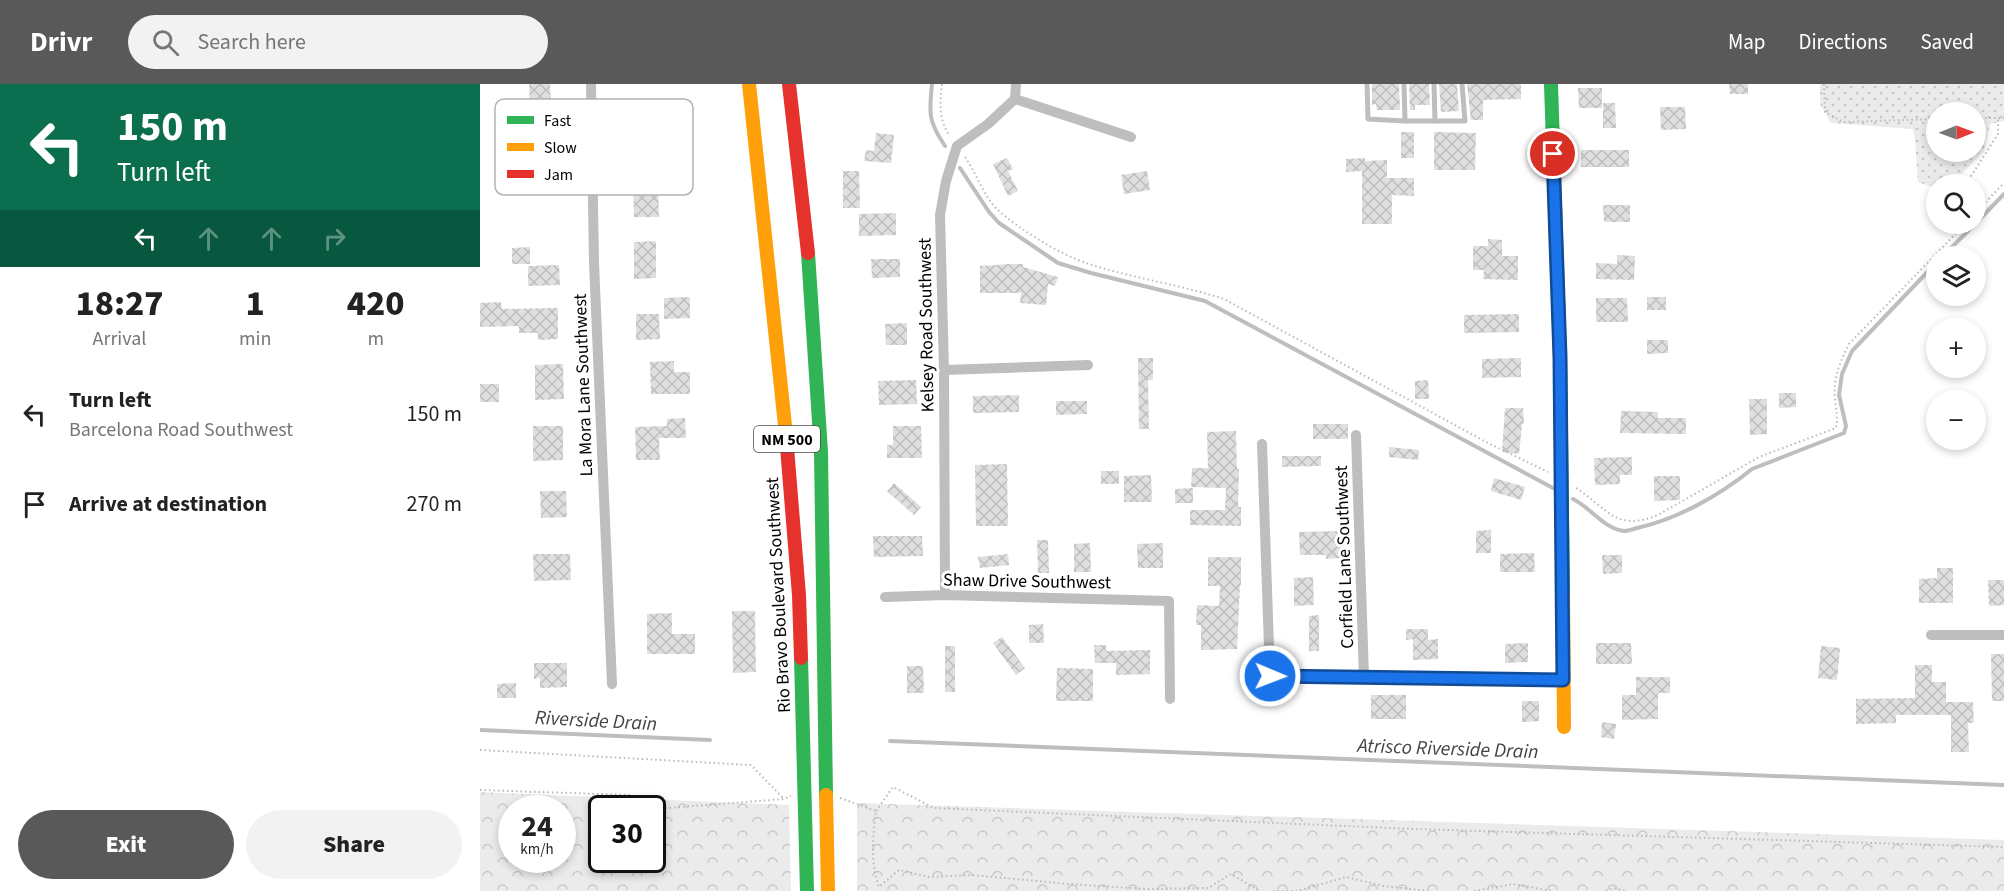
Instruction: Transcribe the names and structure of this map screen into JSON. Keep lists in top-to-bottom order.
{
  "streets": {
    "main road": ["NM 500", "Rio Bravo Boulevard Southwest"],
    "street": [
      "Kelsey Road Southwest",
      "La Mora Lane Southwest",
      "Corfield Lane Southwest",
      "Shaw Drive Southwest"
    ]
  },
  "crossings": [
    ["Kelsey Road Southwest", "Shaw Drive Southwest"]
  ],
  "water": ["Riverside Drain", "Atrisco Riverside Drain"],
  "legend": ["Fast", "Slow", "Jam"],
  "north": "right",
  "page": {
    "header": "Drivr",
    "search": "Search here",
    "nav": ["Map", "Directions", "Saved"],
    "turn": ["150 m", "Turn left"],
    "map_buttons": ["+", "−"],
    "eta": [
      "18:27",
      "Arrival",
      "1",
      "min",
      "420",
      "m"
    ],
    "list": [
      {
        "name": "Turn left",
        "note": "Barcelona Road Southwest",
        "value": "150 m"
      },
      {
        "name": "Arrive at destination",
        "value": "270 m"
      }
    ],
    "speed": "24 km/h",
    "limit": "30",
    "buttons": ["Exit", "Share"]
  }
}
